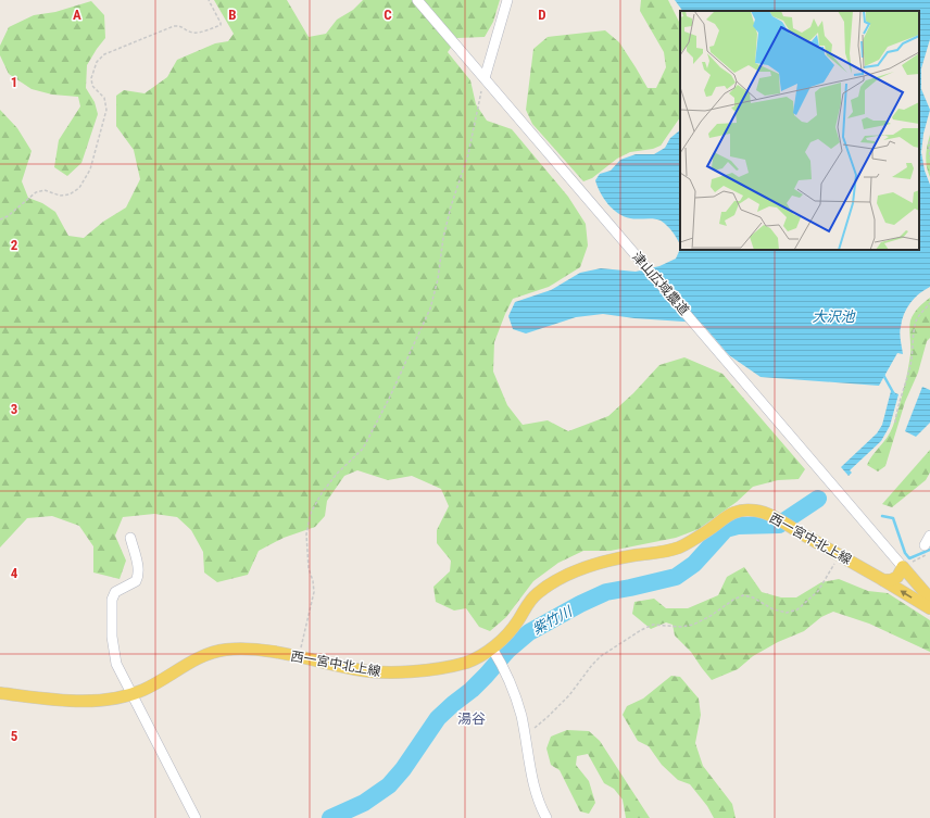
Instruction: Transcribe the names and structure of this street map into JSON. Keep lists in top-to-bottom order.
{
  "streets": {
    "main road": ["西一宮中北上線"],
    "street": ["津山広域農道"]
  },
  "districts": ["湯谷"],
  "water": ["大沢池", "紫竹川"],
  "grid": {
    "columns": [
      "A",
      "B",
      "C",
      "D"
    ],
    "rows": [
      "1",
      "2",
      "3",
      "4",
      "5"
    ]
  }
}
